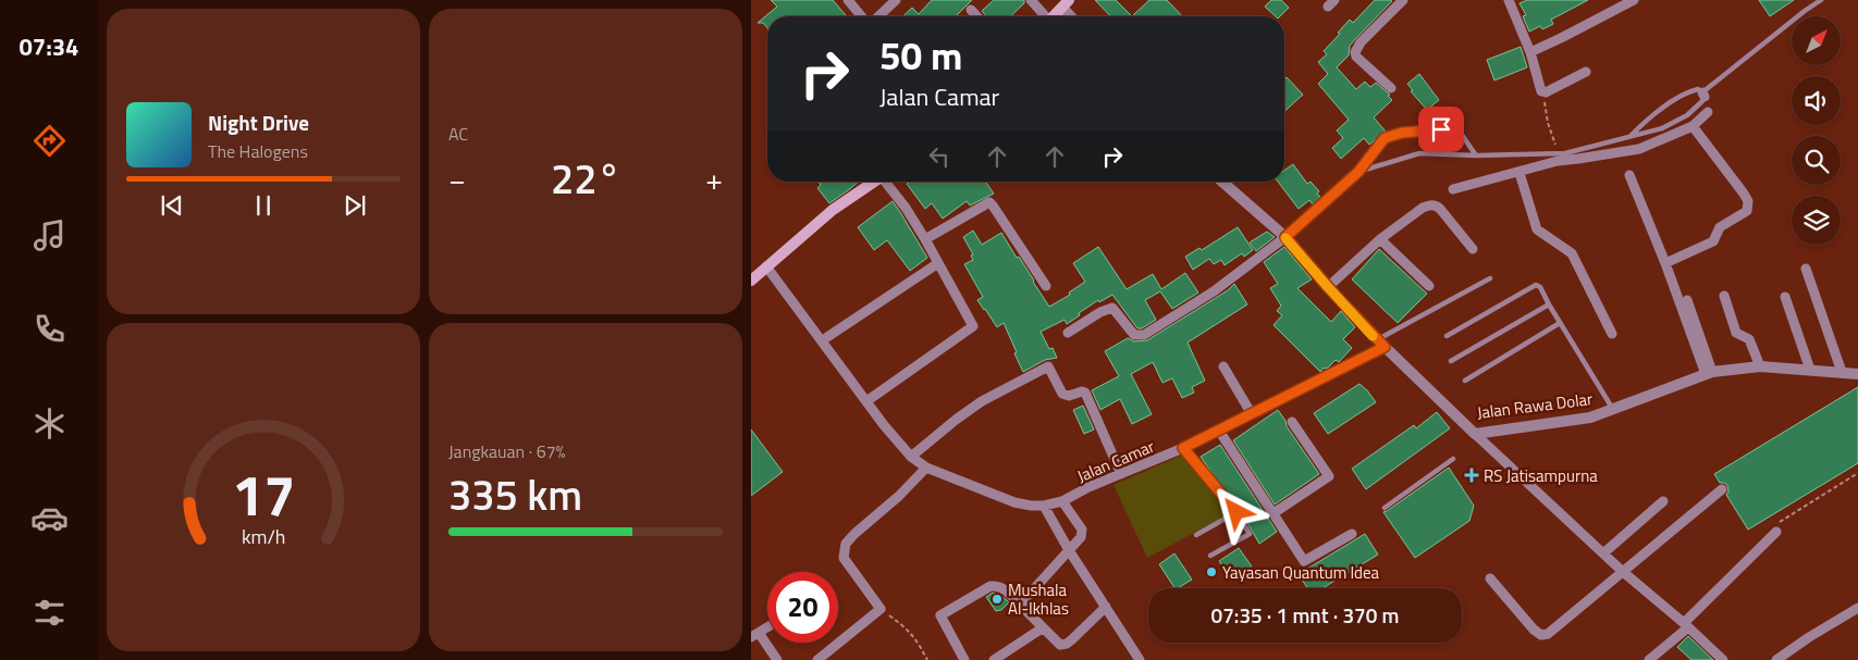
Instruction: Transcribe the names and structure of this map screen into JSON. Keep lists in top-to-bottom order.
{
  "streets": {
    "street": ["Jalan Rawa Dolar", "Jalan Camar"]
  },
  "crossings": [
    ["Jalan Rawa Dolar", "Jalan Camar"]
  ],
  "places": {
    "health": ["RS Jatisampurna"],
    "other": ["Yayasan Quantum Idea", "Mushala Al-Ikhlas"]
  },
  "north": "top right",
  "page": {
    "tabs": "07:34",
    "tile": [
      "AC",
      ["Jangkauan · 67%", "335 km"]
    ],
    "turn": ["50 m", "Jalan Camar"],
    "song": ["Night Drive", "The Halogens"],
    "heat": ["−", "22°", "+"],
    "limit": "20",
    "trip": "07:35 · 1 mnt · 370 m",
    "gauge": ["17", "km/h"]
  }
}
